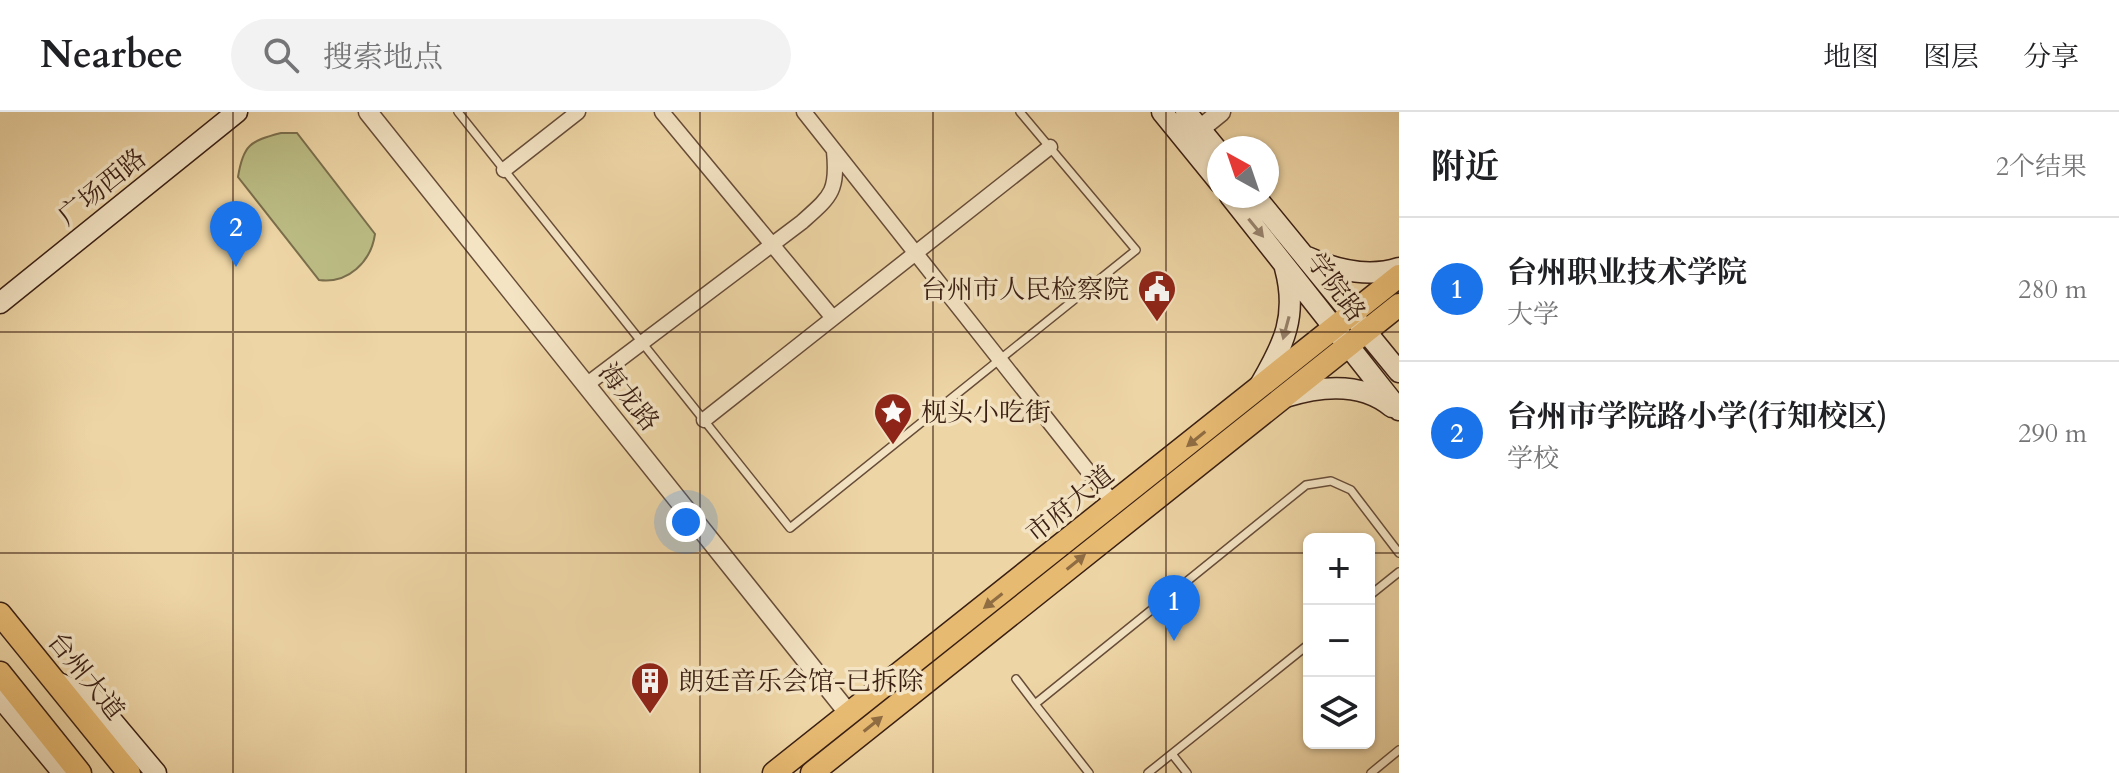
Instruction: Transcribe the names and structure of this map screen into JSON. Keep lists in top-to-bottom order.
{
  "streets": {
    "main road": [
      "广场西路",
      "学院路",
      "市府大道",
      "台州大道"
    ],
    "street": ["海龙路"]
  },
  "crossings": [
    ["学院路", "市府大道"],
    ["海龙路", "市府大道"]
  ],
  "places": {
    "public building": ["台州市人民检察院"],
    "place": ["枧头小吃街"],
    "building": ["朗廷音乐会馆-已拆除"]
  },
  "north": "top left",
  "page": {
    "header": "Nearbee",
    "search": "搜索地点",
    "nav": ["地图", "图层", "分享"],
    "heading": ["附近", "2个结果"],
    "pins": ["2", "1"],
    "list": [
      {
        "mark": "1",
        "name": "台州职业技术学院",
        "note": "大学",
        "value": "280 m"
      },
      {
        "mark": "2",
        "name": "台州市学院路小学(行知校区)",
        "note": "学校",
        "value": "290 m"
      }
    ],
    "map_buttons": ["+", "−"]
  }
}
